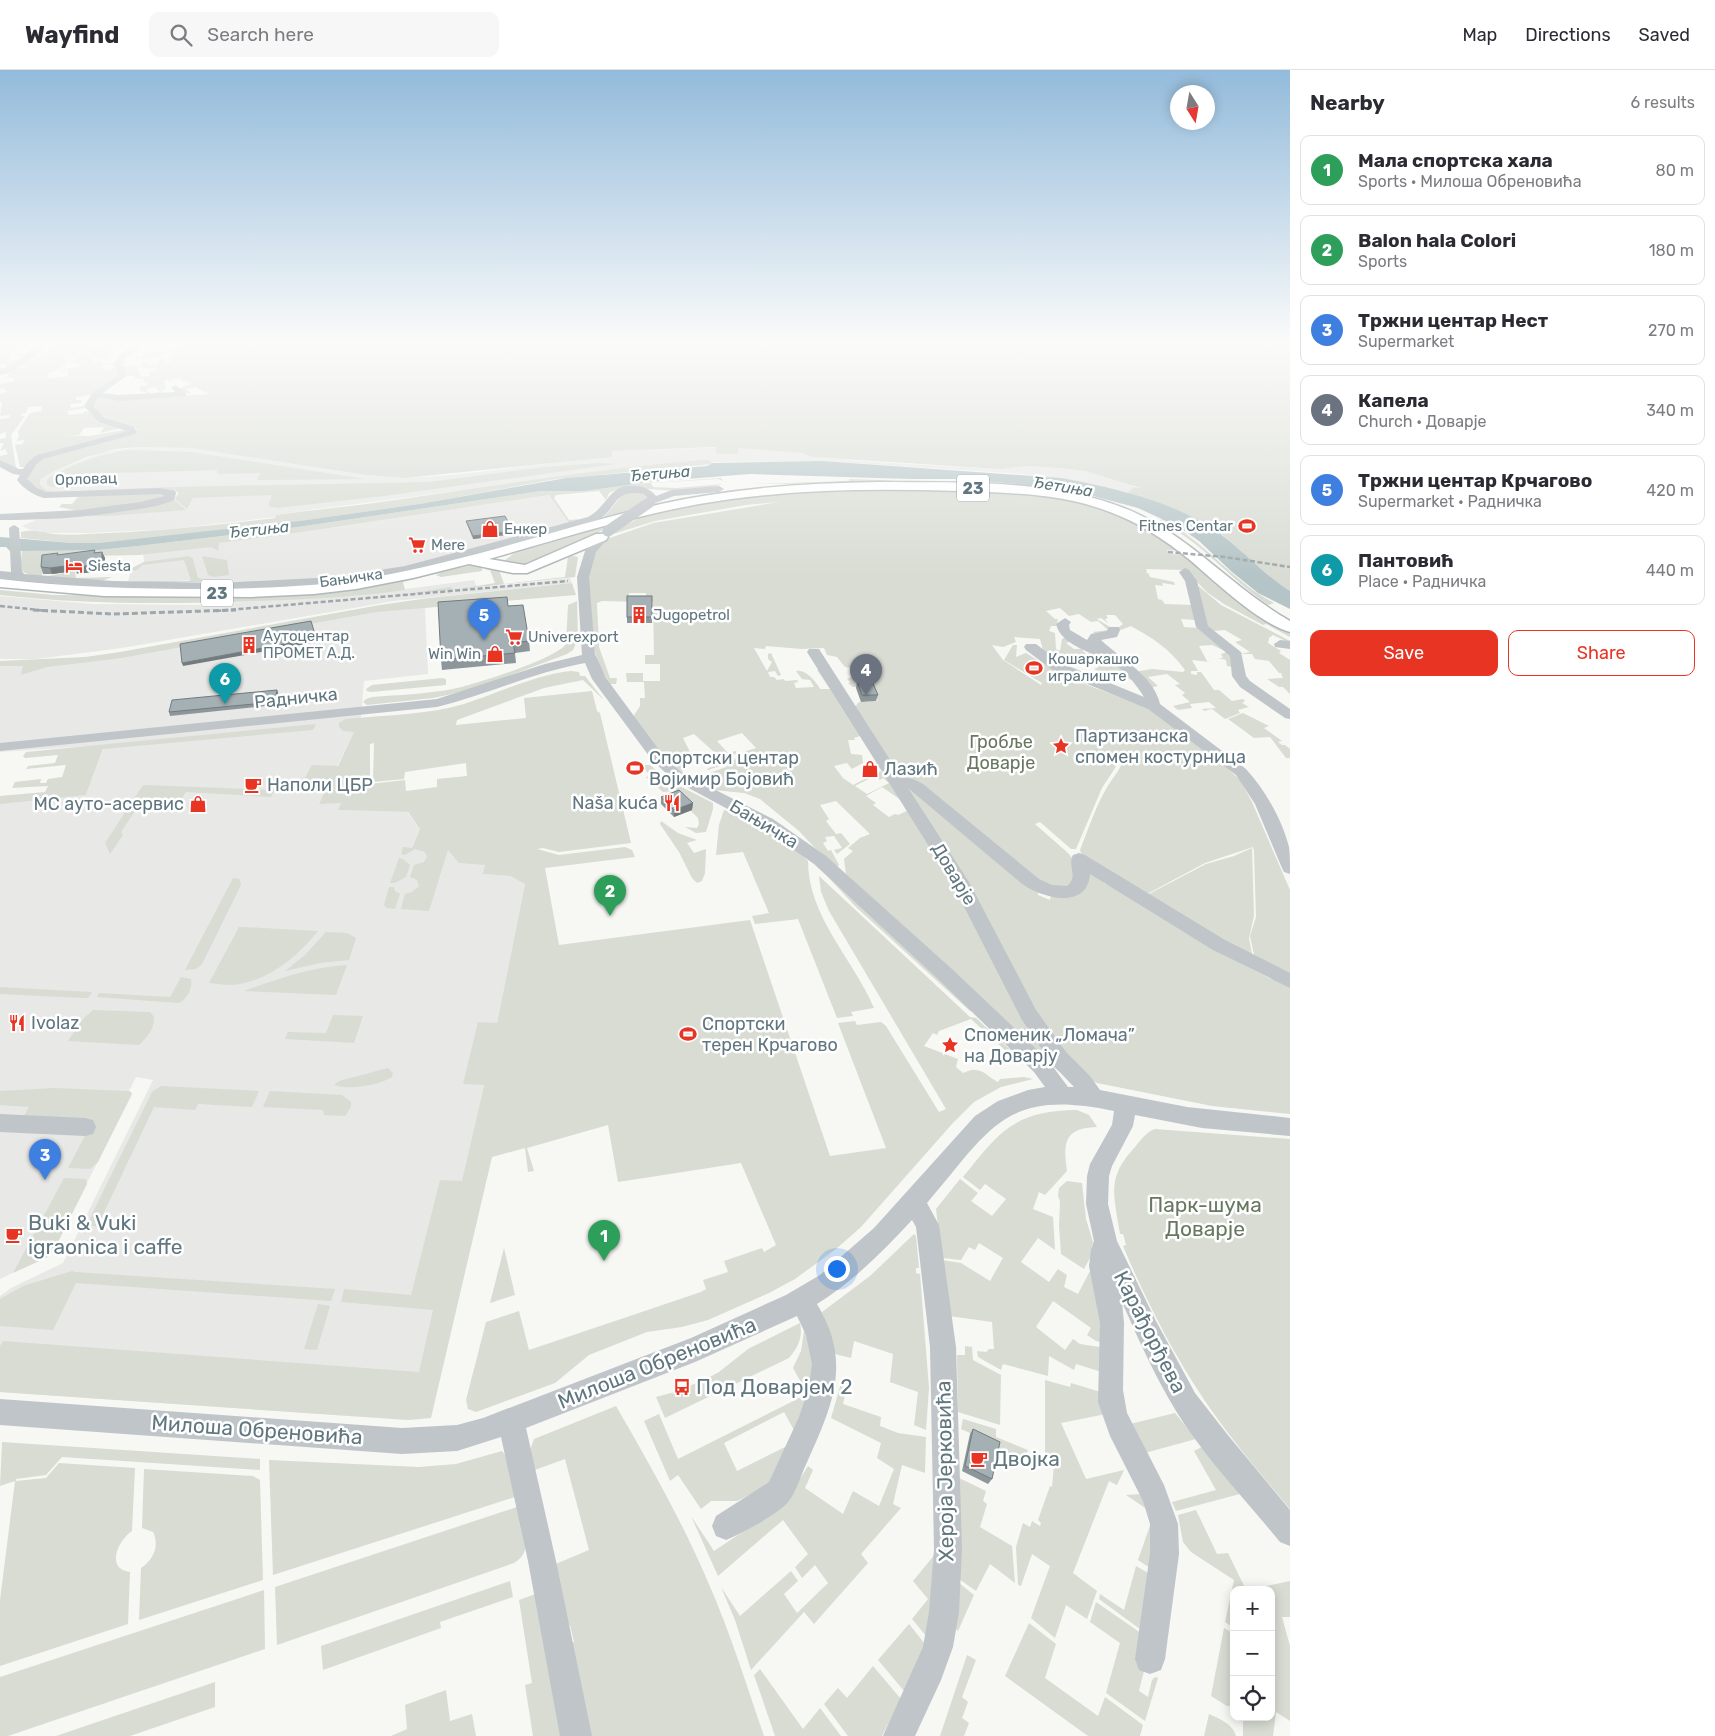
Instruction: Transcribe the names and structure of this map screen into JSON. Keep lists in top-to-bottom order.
{
  "streets": {
    "main road": ["23"],
    "street": [
      "Орловац",
      "Бањичка",
      "Радничка",
      "Доварје",
      "Карађорђева",
      "Милоша Обреновића",
      "Хероја Јерковића"
    ]
  },
  "crossings": [
    ["Бањичка", "Радничка"],
    ["Бањичка", "Милоша Обреновића"],
    ["Доварје", "Милоша Обреновића"],
    ["Карађорђева", "Милоша Обреновића"],
    ["Милоша Обреновића", "Хероја Јерковића"]
  ],
  "water": ["Ђетиња"],
  "parks": ["Гробље Доварје", "Парк-шума Доварје"],
  "places": {
    "sports": [
      "Fitnes Centar",
      "Кошаркашко игралиште",
      "Спортски центар Војимир Бојовић",
      "Спортски терен Крчагово"
    ],
    "shop": [
      "Енкер",
      "Win Win",
      "Лазић",
      "МС ауто-асервис"
    ],
    "supermarket": ["Mere", "Univerexport"],
    "hotel": ["Siesta"],
    "building": ["Jugopetrol", "Аутоцентар ПРОМЕТ А.Д."],
    "place": ["Партизанска спомен костурница", "Споменик „Ломача” на Доварју"],
    "cafe": ["Наполи ЦБР", "Buki & Vuki igraonica i caffe", "Двојка"],
    "restaurant": ["Naša kuća", "Ivolaz"],
    "bus stop": ["Под Доварјем 2"]
  },
  "north": "bottom",
  "page": {
    "header": "Wayfind",
    "search": "Search here",
    "nav": ["Map", "Directions", "Saved"],
    "heading": ["Nearby", "6 results"],
    "list": [
      {
        "mark": "1",
        "name": "Мала спортска хала",
        "note": "Sports · Милоша Обреновића",
        "value": "80 m"
      },
      {
        "mark": "2",
        "name": "Balon hala Colori",
        "note": "Sports",
        "value": "180 m"
      },
      {
        "mark": "3",
        "name": "Тржни центар Нест",
        "note": "Supermarket",
        "value": "270 m"
      },
      {
        "mark": "4",
        "name": "Капела",
        "note": "Church · Доварје",
        "value": "340 m"
      },
      {
        "mark": "5",
        "name": "Тржни центар Крчагово",
        "note": "Supermarket · Радничка",
        "value": "420 m"
      },
      {
        "mark": "6",
        "name": "Пантовић",
        "note": "Place · Радничка",
        "value": "440 m"
      }
    ],
    "pins": [
      "5",
      "4",
      "6",
      "2",
      "3",
      "1"
    ],
    "buttons": ["Save", "Share"],
    "map_buttons": ["+", "−"]
  }
}
